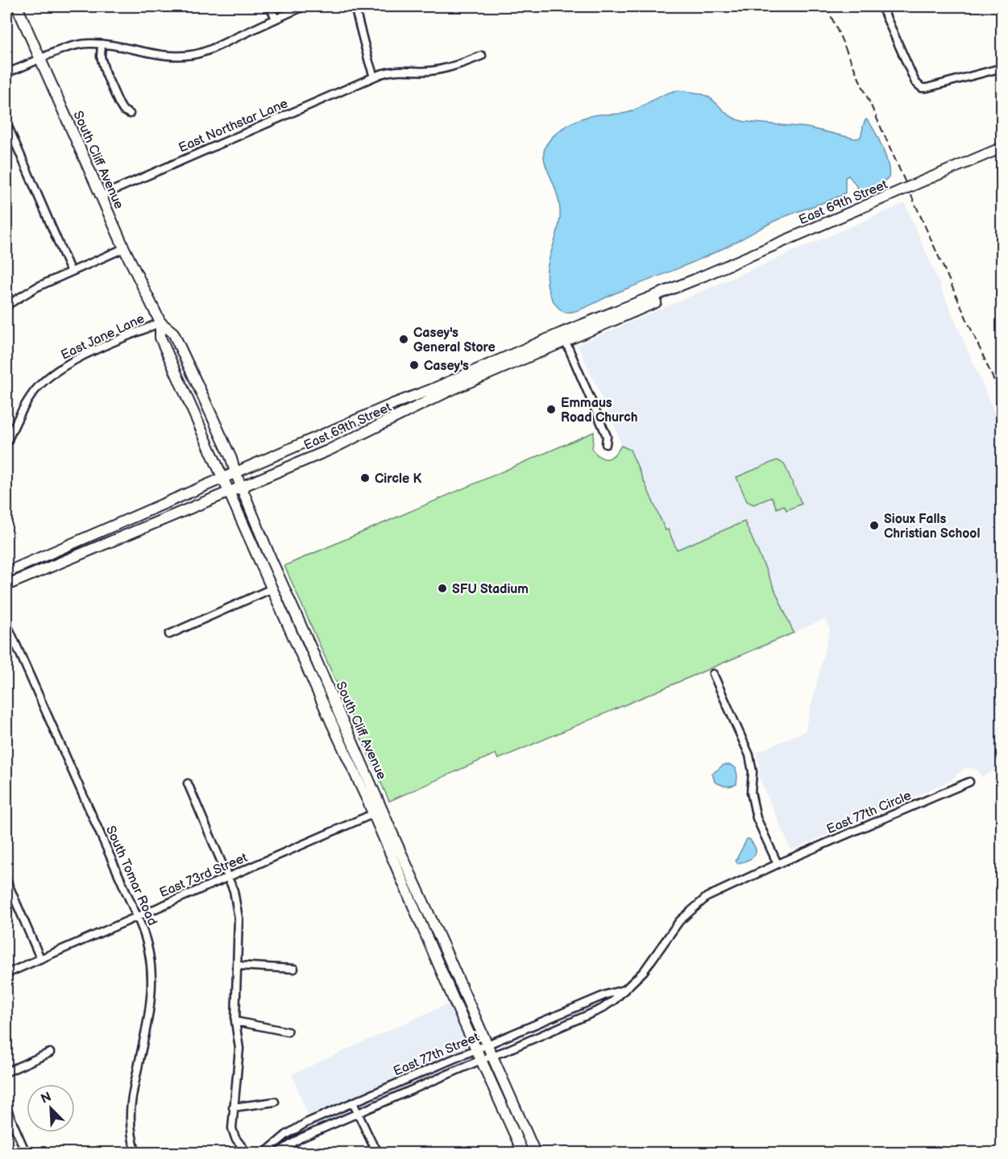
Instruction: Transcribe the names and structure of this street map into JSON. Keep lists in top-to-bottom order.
{
  "streets": {
    "main road": ["South Cliff Avenue", "East 69th Street"],
    "street": [
      "East Northstar Lane",
      "East Jane Lane",
      "East 77th Circle",
      "East 73rd Street",
      "South Tomar Road",
      "East 77th Street"
    ]
  },
  "crossings": [
    ["East Northstar Lane", "South Cliff Avenue"],
    ["South Cliff Avenue", "East 69th Street"],
    ["South Cliff Avenue", "East Jane Lane"],
    ["South Cliff Avenue", "East 73rd Street"],
    ["South Cliff Avenue", "East 77th Street"],
    ["East 77th Circle", "East 77th Street"],
    ["East 73rd Street", "South Tomar Road"]
  ],
  "places": [
    "Casey's General Store",
    "Casey's",
    "Emmaus Road Church",
    "Circle K",
    "Sioux Falls Christian School",
    "SFU Stadium"
  ],
  "north": "top left"
}
